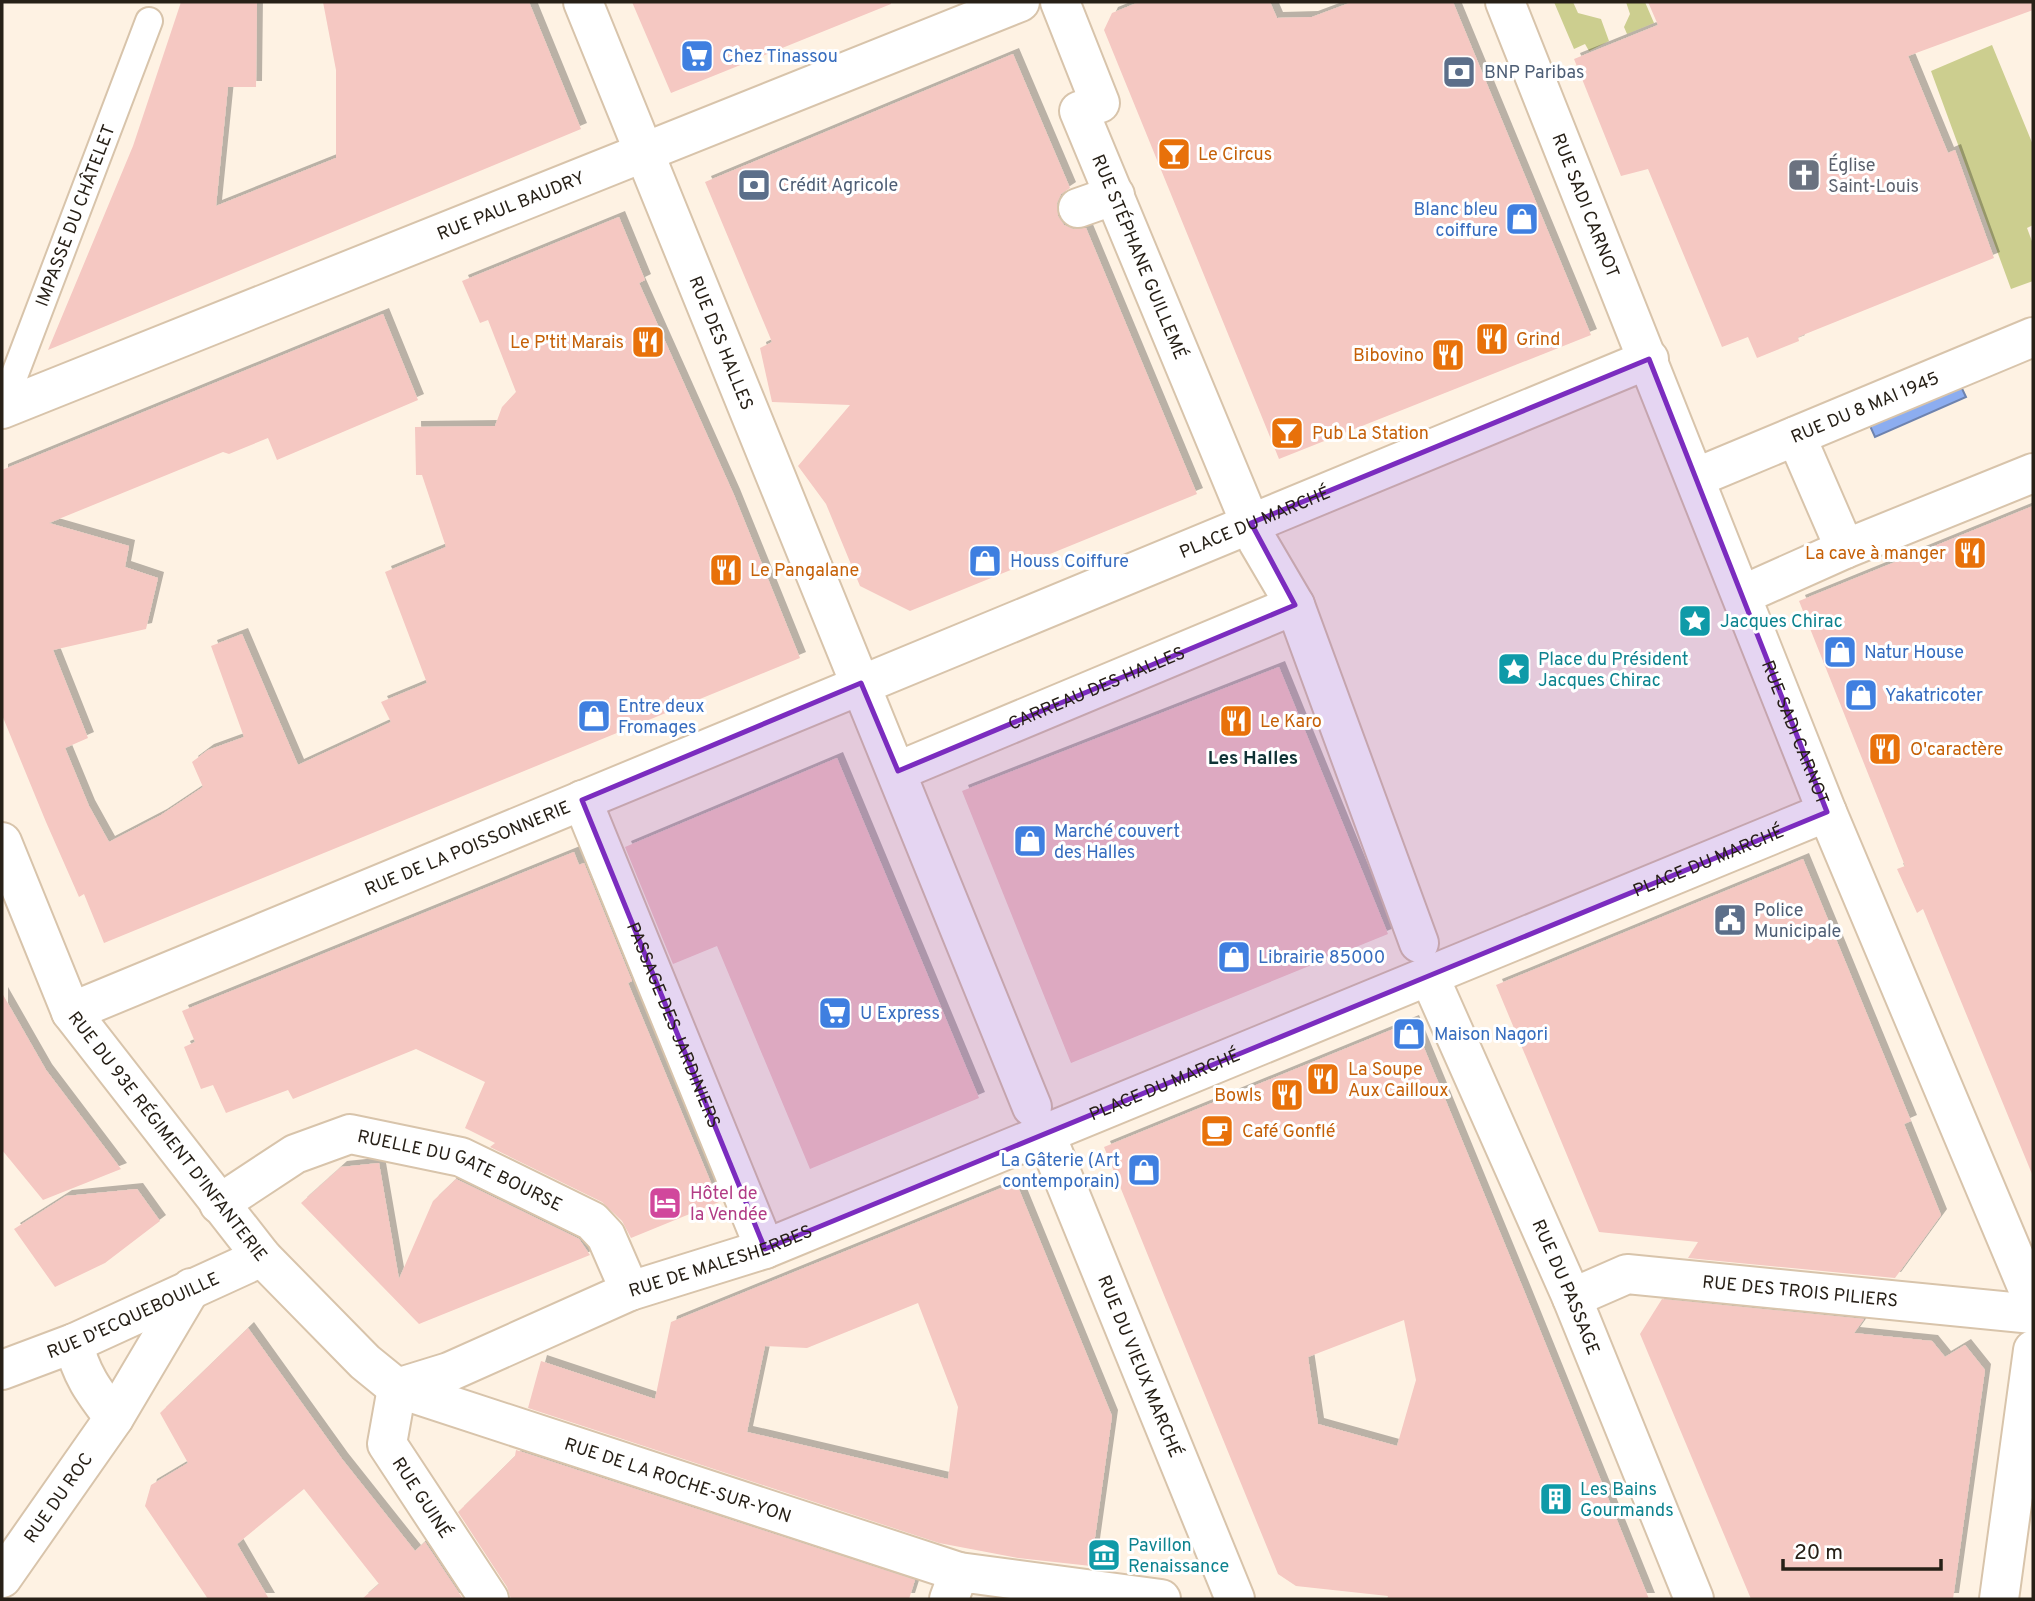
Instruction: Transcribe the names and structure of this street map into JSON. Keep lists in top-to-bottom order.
{
  "streets": {
    "street": [
      "RUE SADI CARNOT",
      "RUE PAUL BAUDRY",
      "RUE STÉPHANE GUILLEMÉ",
      "RUE DES HALLES",
      "RUE DU 8 MAI 1945",
      "PLACE DU MARCHÉ",
      "CARREAU DES HALLES",
      "RUE DE LA POISSONNERIE",
      "PASSAGE DES JARDINIERS",
      "RUE DU 93E RÉGIMENT D'INFANTERIE",
      "RUELLE DU GATE BOURSE",
      "RUE DE MALESHERBES",
      "RUE DU PASSAGE",
      "RUE DES TROIS PILIERS",
      "RUE D'ECQUEBOUILLE",
      "RUE DU VIEUX MARCHÉ",
      "RUE DE LA ROCHE-SUR-YON",
      "RUE DU ROC",
      "RUE GUINÉ"
    ],
    "lane": ["IMPASSE DU CHÂTELET"]
  },
  "crossings": [
    ["RUE SADI CARNOT", "RUE DU 8 MAI 1945"],
    ["RUE SADI CARNOT", "PLACE DU MARCHÉ"],
    ["RUE PAUL BAUDRY", "IMPASSE DU CHÂTELET"],
    ["RUE PAUL BAUDRY", "RUE DES HALLES"],
    ["RUE STÉPHANE GUILLEMÉ", "PLACE DU MARCHÉ"],
    ["RUE DES HALLES", "PLACE DU MARCHÉ"],
    ["RUE DES HALLES", "RUE DE LA POISSONNERIE"],
    ["PLACE DU MARCHÉ", "RUE DE LA POISSONNERIE"],
    ["PLACE DU MARCHÉ", "RUE DE MALESHERBES"],
    ["PLACE DU MARCHÉ", "RUE DU PASSAGE"],
    ["PLACE DU MARCHÉ", "RUE DU VIEUX MARCHÉ"],
    ["RUE DE LA POISSONNERIE", "PASSAGE DES JARDINIERS"],
    ["RUE DE LA POISSONNERIE", "RUE DU 93E RÉGIMENT D'INFANTERIE"],
    ["PASSAGE DES JARDINIERS", "RUE DE MALESHERBES"],
    ["RUE DU 93E RÉGIMENT D'INFANTERIE", "RUELLE DU GATE BOURSE"],
    ["RUE DU 93E RÉGIMENT D'INFANTERIE", "RUE DE MALESHERBES"],
    ["RUE DU 93E RÉGIMENT D'INFANTERIE", "RUE D'ECQUEBOUILLE"],
    ["RUE DU 93E RÉGIMENT D'INFANTERIE", "RUE DE LA ROCHE-SUR-YON"],
    ["RUE DU 93E RÉGIMENT D'INFANTERIE", "RUE GUINÉ"],
    ["RUELLE DU GATE BOURSE", "RUE DE MALESHERBES"],
    ["RUE DE MALESHERBES", "RUE DU VIEUX MARCHÉ"],
    ["RUE DE MALESHERBES", "RUE DE LA ROCHE-SUR-YON"],
    ["RUE DE MALESHERBES", "RUE GUINÉ"],
    ["RUE DU PASSAGE", "RUE DES TROIS PILIERS"],
    ["RUE D'ECQUEBOUILLE", "RUE DU ROC"],
    ["RUE DE LA ROCHE-SUR-YON", "RUE GUINÉ"]
  ],
  "districts": ["Les Halles"],
  "places": {
    "supermarket": ["Chez Tinassou", "U Express"],
    "bank": ["BNP Paribas", "Crédit Agricole"],
    "bar": ["Le Circus", "Pub La Station"],
    "church": ["Église Saint-Louis"],
    "shop": [
      "Blanc bleu coiffure",
      "Houss Coiffure",
      "Natur House",
      "Yakatricoter",
      "Entre deux Fromages",
      "Marché couvert des Halles",
      "Librairie 85000",
      "Maison Nagori",
      "La Gâterie (Art contemporain)"
    ],
    "restaurant": [
      "Grind",
      "Le P'tit Marais",
      "Bibovino",
      "La cave à manger",
      "Le Pangalane",
      "Le Karo",
      "O'caractère",
      "La Soupe Aux Cailloux",
      "Bowls"
    ],
    "place": ["Jacques Chirac", "Place du Président Jacques Chirac"],
    "public building": ["Police Municipale"],
    "cafe": ["Café Gonflé"],
    "hotel": ["Hôtel de la Vendée"],
    "building": ["Les Bains Gourmands"],
    "museum": ["Pavillon Renaissance"]
  },
  "scale_bar": "20 m"
}
